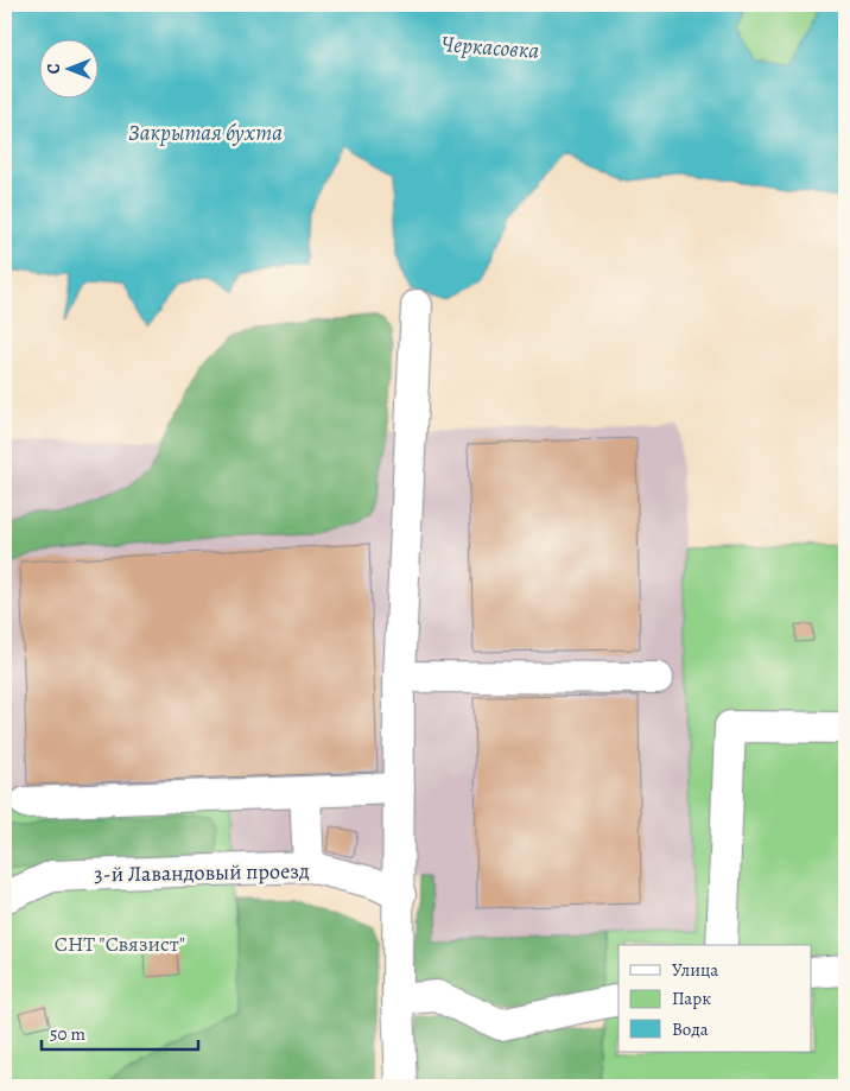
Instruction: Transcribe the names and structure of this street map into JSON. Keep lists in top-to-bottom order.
{
  "streets": {
    "street": ["3-й Лавандовый проезд"]
  },
  "water": ["Черкасовка", "Закрытая бухта"],
  "parks": ["СНТ \"Связист\""],
  "legend": ["Улица", "Парк", "Вода"],
  "scale_bar": "50 m",
  "north": "left"
}
